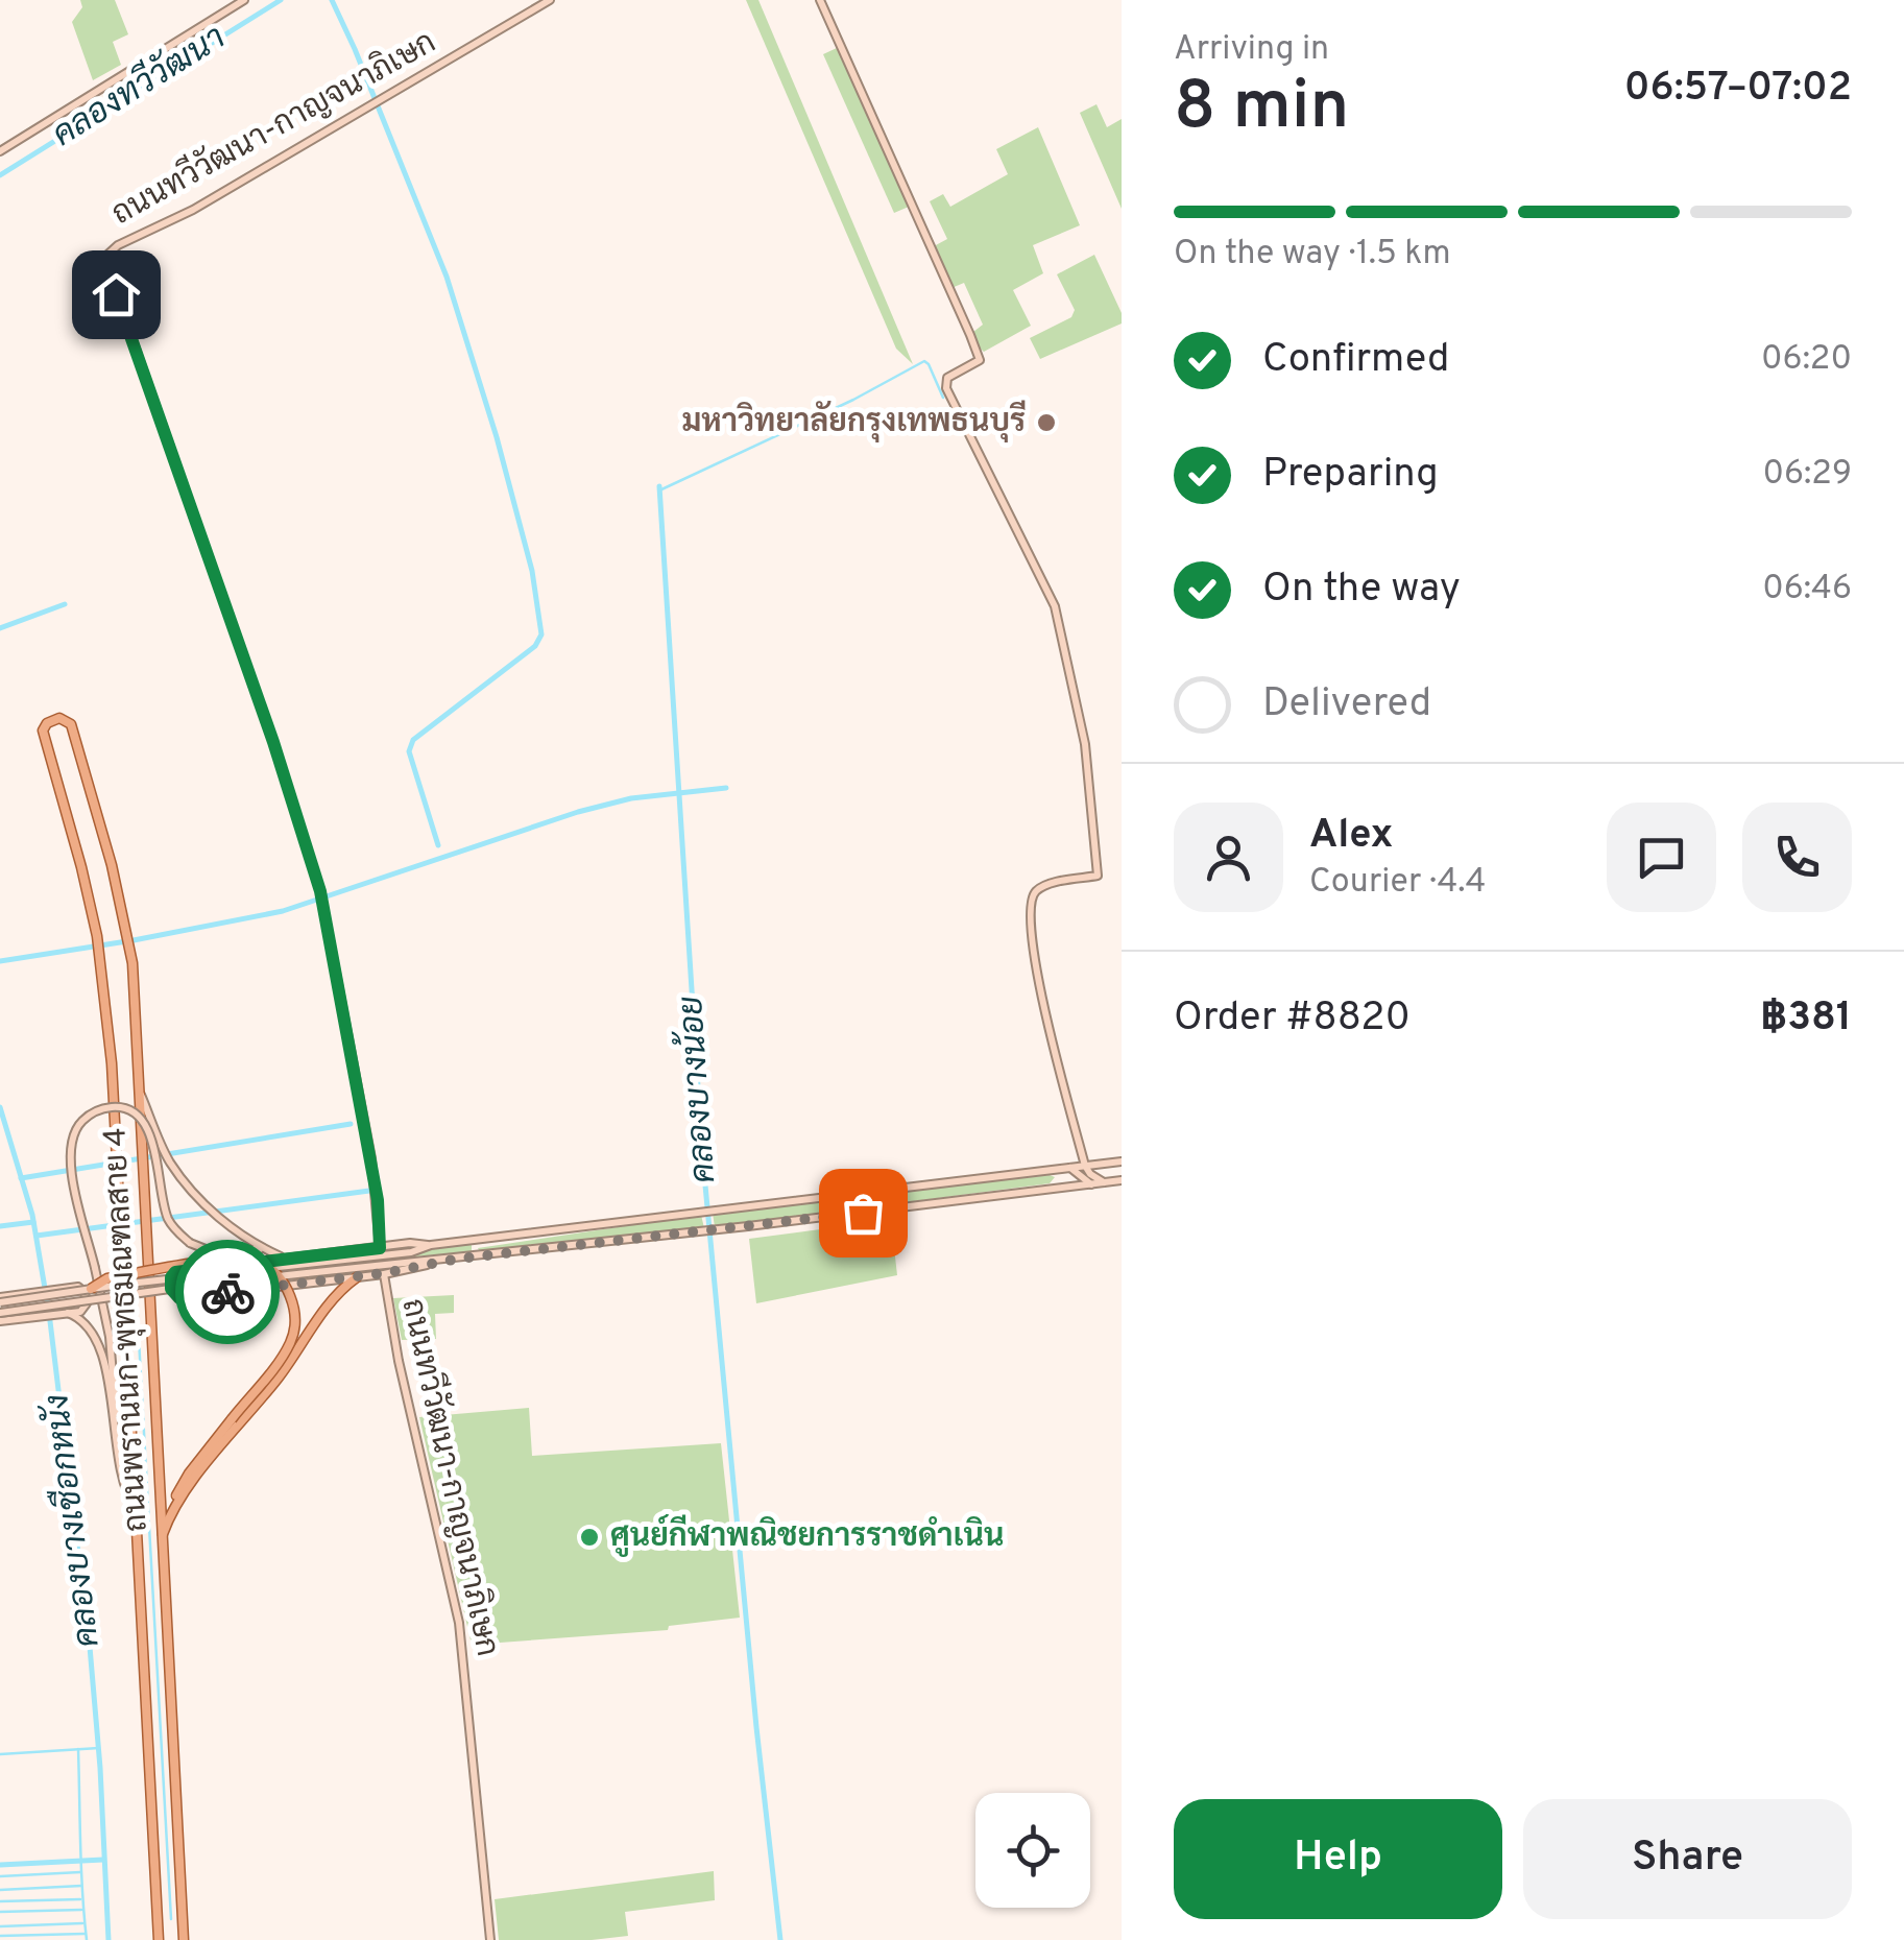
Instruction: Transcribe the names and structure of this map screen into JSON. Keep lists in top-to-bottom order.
{
  "streets": {
    "main road": ["ถนนทวีวัฒนา-กาญจนาภิเษก", "ถนนพรานนก-พุทธมณฑลสาย 4"]
  },
  "water": ["คลองทวีวัฒนา", "คลองบางน้อย", "คลองบางเชือกหนัง"],
  "places": ["มหาวิทยาลัยกรุงเทพธนบุรี", "ศูนย์กีฬาพณิชยการราชดำเนิน"],
  "page": {
    "heading": ["8 min", "Arriving in", "06:57–07:02"],
    "panel": [
      "Alex",
      "Courier · 4.4",
      "Order #8820",
      "฿381"
    ],
    "bar": "On the way · 1.5 km",
    "list": [
      ["Confirmed", "06:20"],
      ["Preparing", "06:29"],
      ["On the way", "06:46"],
      "Delivered"
    ],
    "buttons": ["Help", "Share"]
  }
}
